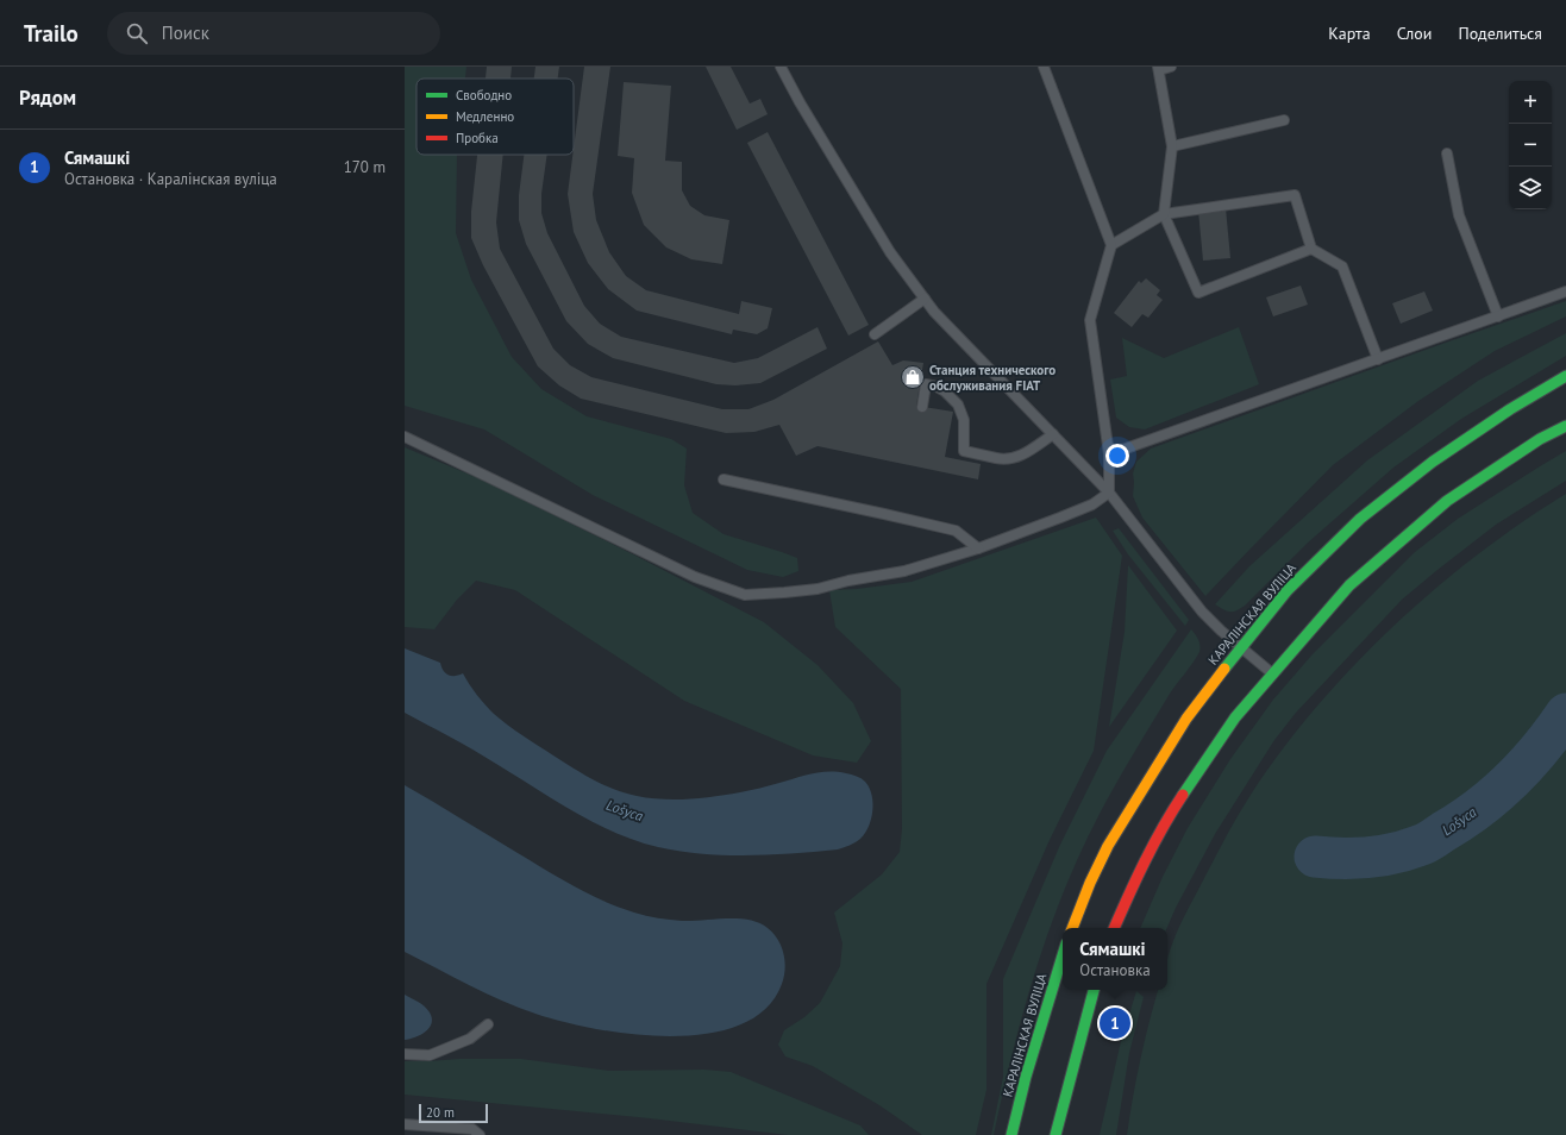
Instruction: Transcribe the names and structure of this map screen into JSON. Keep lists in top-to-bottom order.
{
  "streets": {
    "main road": ["КАРАЛІНСКАЯ ВУЛІЦА"]
  },
  "water": ["Lošyca"],
  "places": {
    "shop": ["Станция технического обслуживания FIAT"]
  },
  "legend": ["Свободно", "Медленно", "Пробка"],
  "scale_bar": "20 m",
  "page": {
    "header": "Trailo",
    "search": "Поиск",
    "nav": ["Карта", "Слои", "Поделиться"],
    "heading": "Рядом",
    "map_buttons": ["+", "−"],
    "list": [
      {
        "mark": "1",
        "name": "Сямашкі",
        "note": "Остановка · Каралінская вуліца",
        "value": "170 m"
      }
    ],
    "popup": ["Сямашкі", "Остановка"],
    "pins": "1",
    "scale": "20 m"
  }
}
